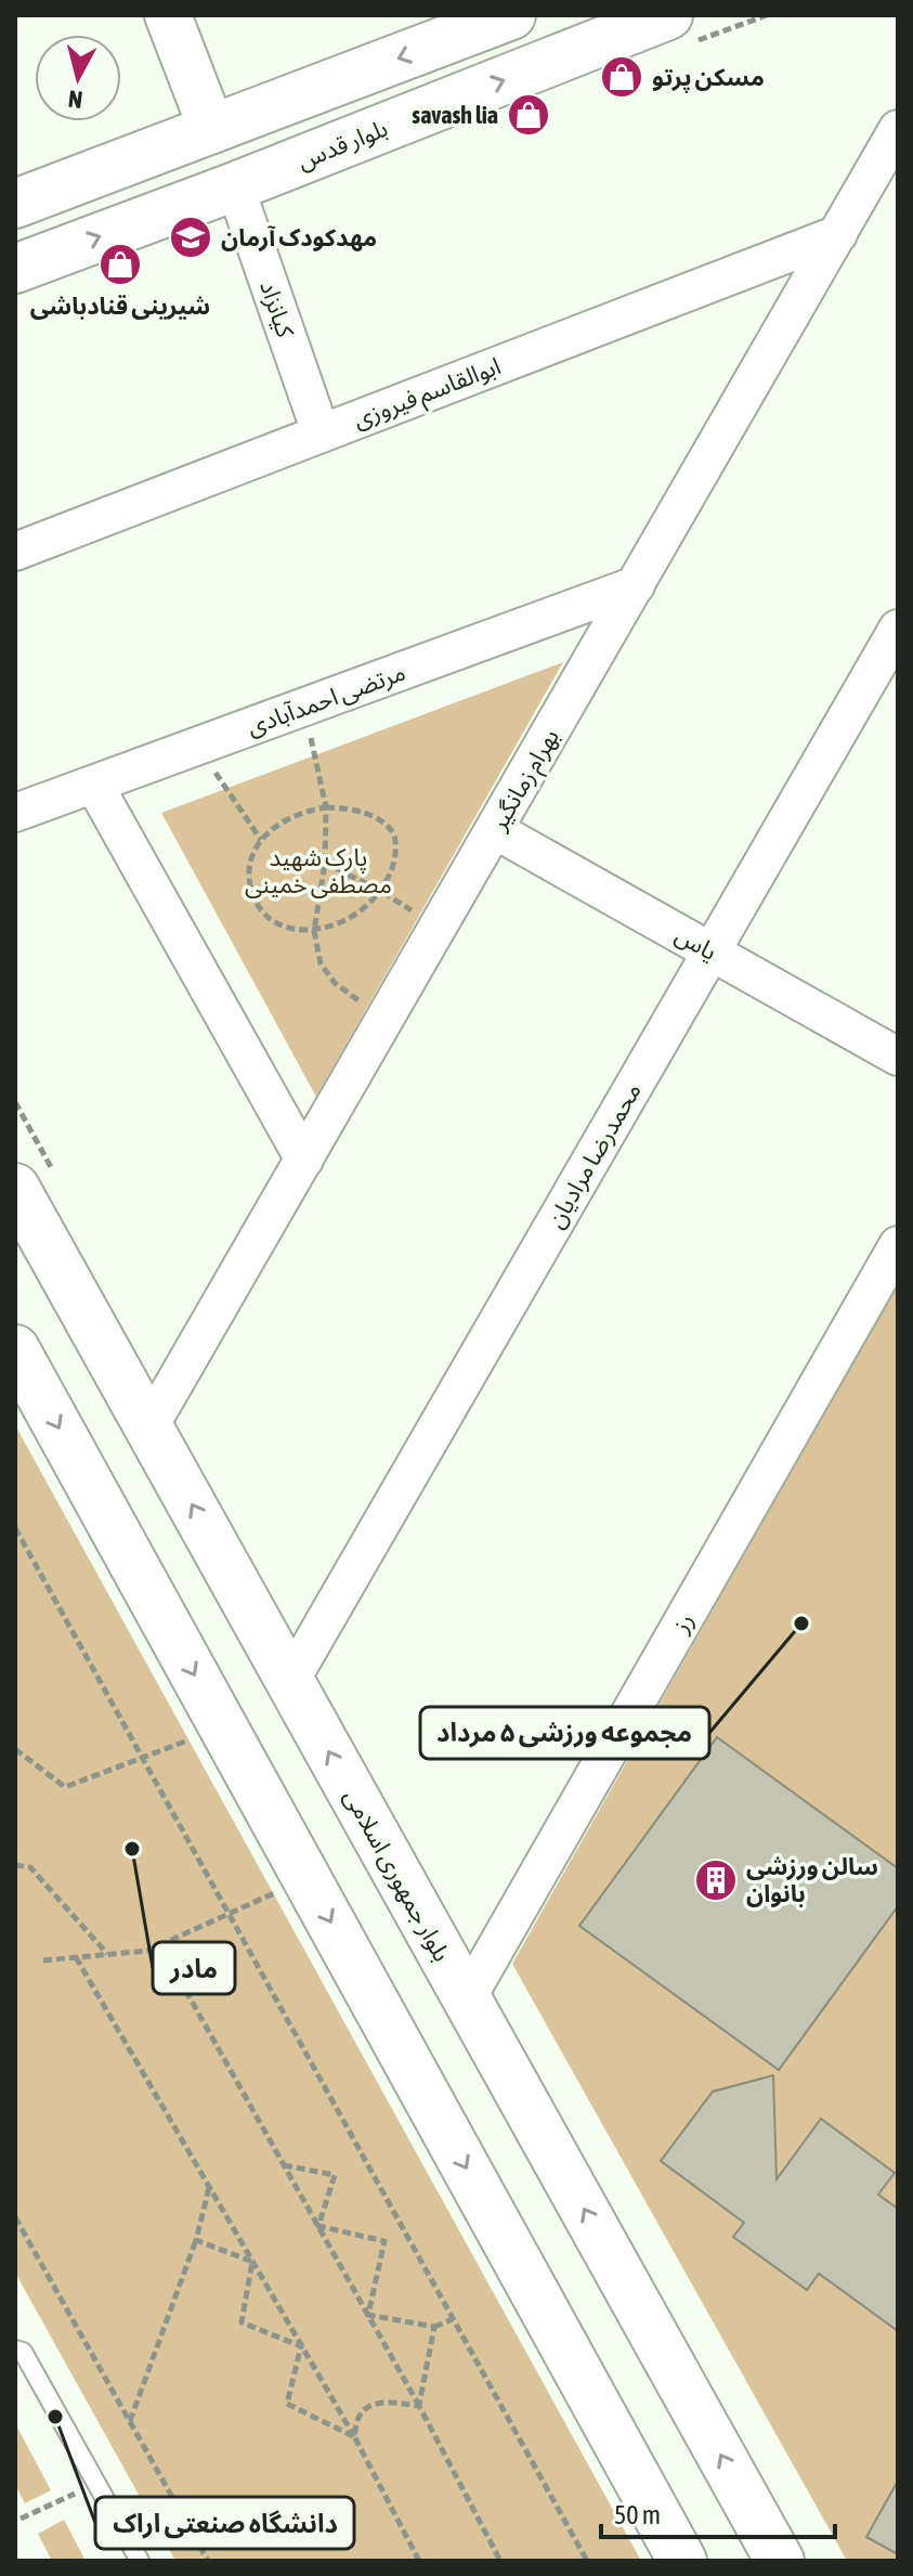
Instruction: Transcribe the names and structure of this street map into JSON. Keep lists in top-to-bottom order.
{
  "streets": {
    "main road": ["بلوار قدس", "بلوار جمهوری اسلامی"],
    "street": [
      "کیانزاد",
      "ابوالقاسم فیروزی",
      "مرتضی احمدآبادی",
      "بهرام زمانگیر",
      "یاس",
      "محمدرضا مرادیان",
      "رز"
    ]
  },
  "crossings": [
    ["بلوار قدس", "کیانزاد"],
    ["کیانزاد", "ابوالقاسم فیروزی"],
    ["ابوالقاسم فیروزی", "بهرام زمانگیر"],
    ["مرتضی احمدآبادی", "بهرام زمانگیر"],
    ["بهرام زمانگیر", "یاس"],
    ["بهرام زمانگیر", "بلوار جمهوری اسلامی"],
    ["یاس", "محمدرضا مرادیان"],
    ["محمدرضا مرادیان", "بلوار جمهوری اسلامی"],
    ["رز", "بلوار جمهوری اسلامی"]
  ],
  "parks": ["پارک شهید مصطفی خمینی"],
  "places": {
    "shop": ["مسکن پرتو", "savash lia", "شیرینی قنادباشی"],
    "school or university": ["مهدکودک آرمان"],
    "other": ["مجموعه ورزشی ۵ مرداد", "مادر", "دانشگاه صنعتی اراک"],
    "building": ["سالن ورزشی بانوان"]
  },
  "scale_bar": "50 m",
  "north": "bottom"
}
